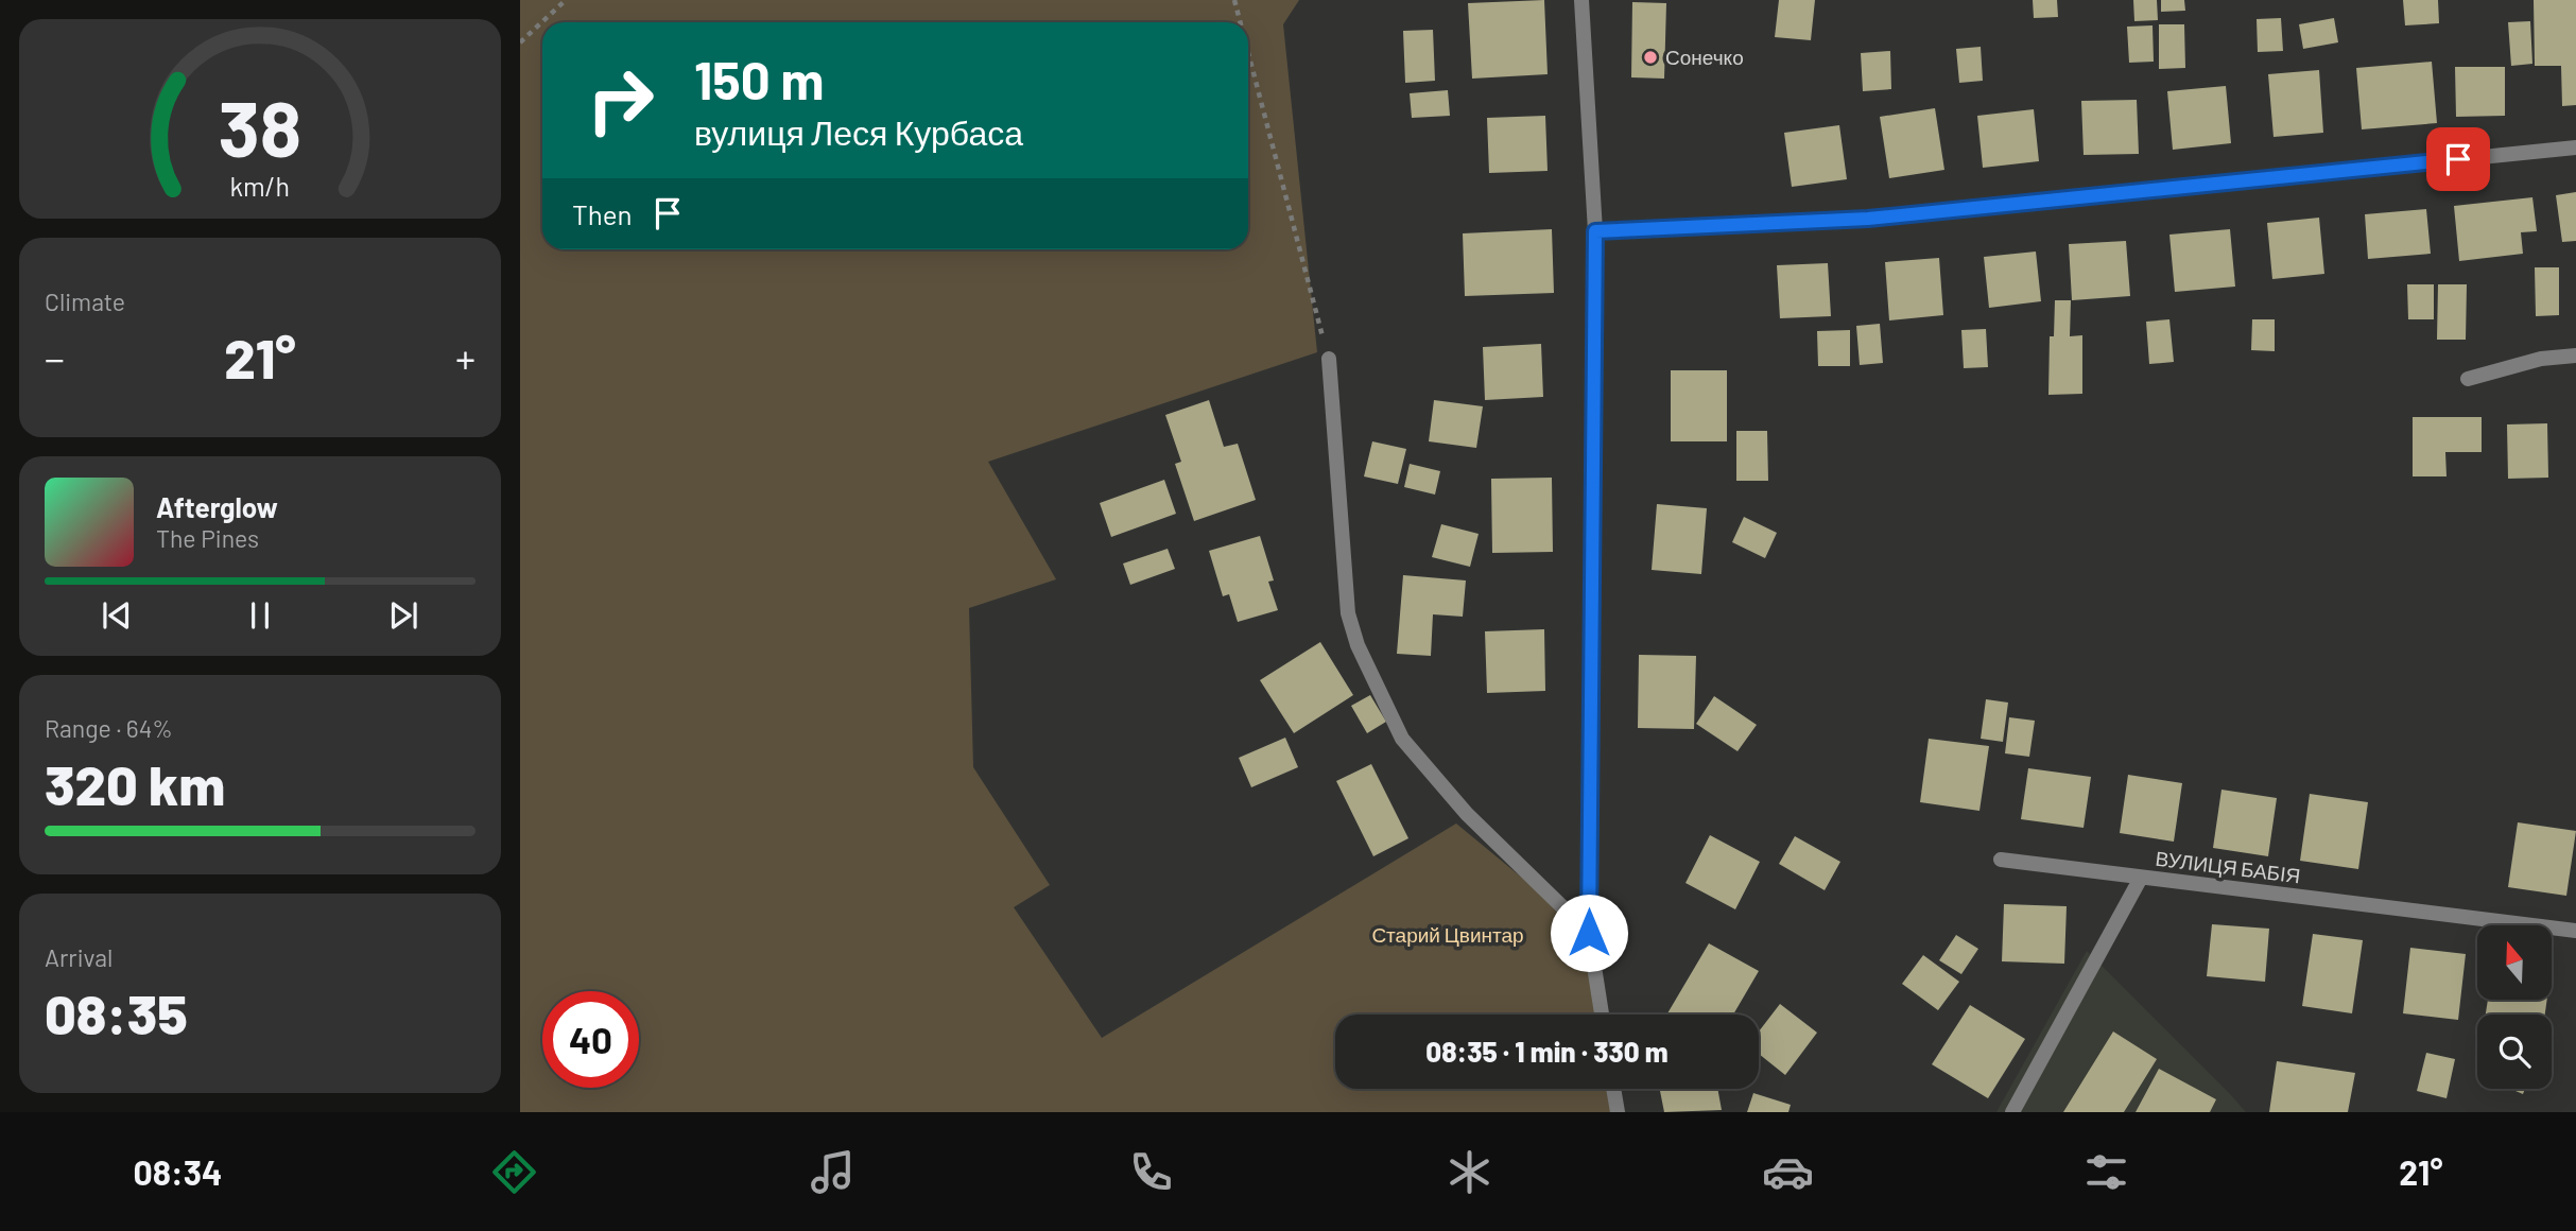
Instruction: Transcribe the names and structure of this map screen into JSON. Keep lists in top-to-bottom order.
{
  "streets": {
    "street": ["ВУЛИЦЯ БАБІЯ"]
  },
  "parks": ["Старий Цвинтар"],
  "places": ["Сонечко"],
  "north": "top",
  "page": {
    "turn": ["150 m", "вулиця Леся Курбаса"],
    "then": "Then",
    "tile": [
      "Climate",
      ["Range · 64%", "320 km"],
      ["Arrival", "08:35"]
    ],
    "heat": ["−", "21°", "+"],
    "song": ["Afterglow", "The Pines"],
    "limit": "40",
    "trip": "08:35 · 1 min · 330 m",
    "tabs": ["08:34", "21°"],
    "gauge": ["38", "km/h"]
  }
}
